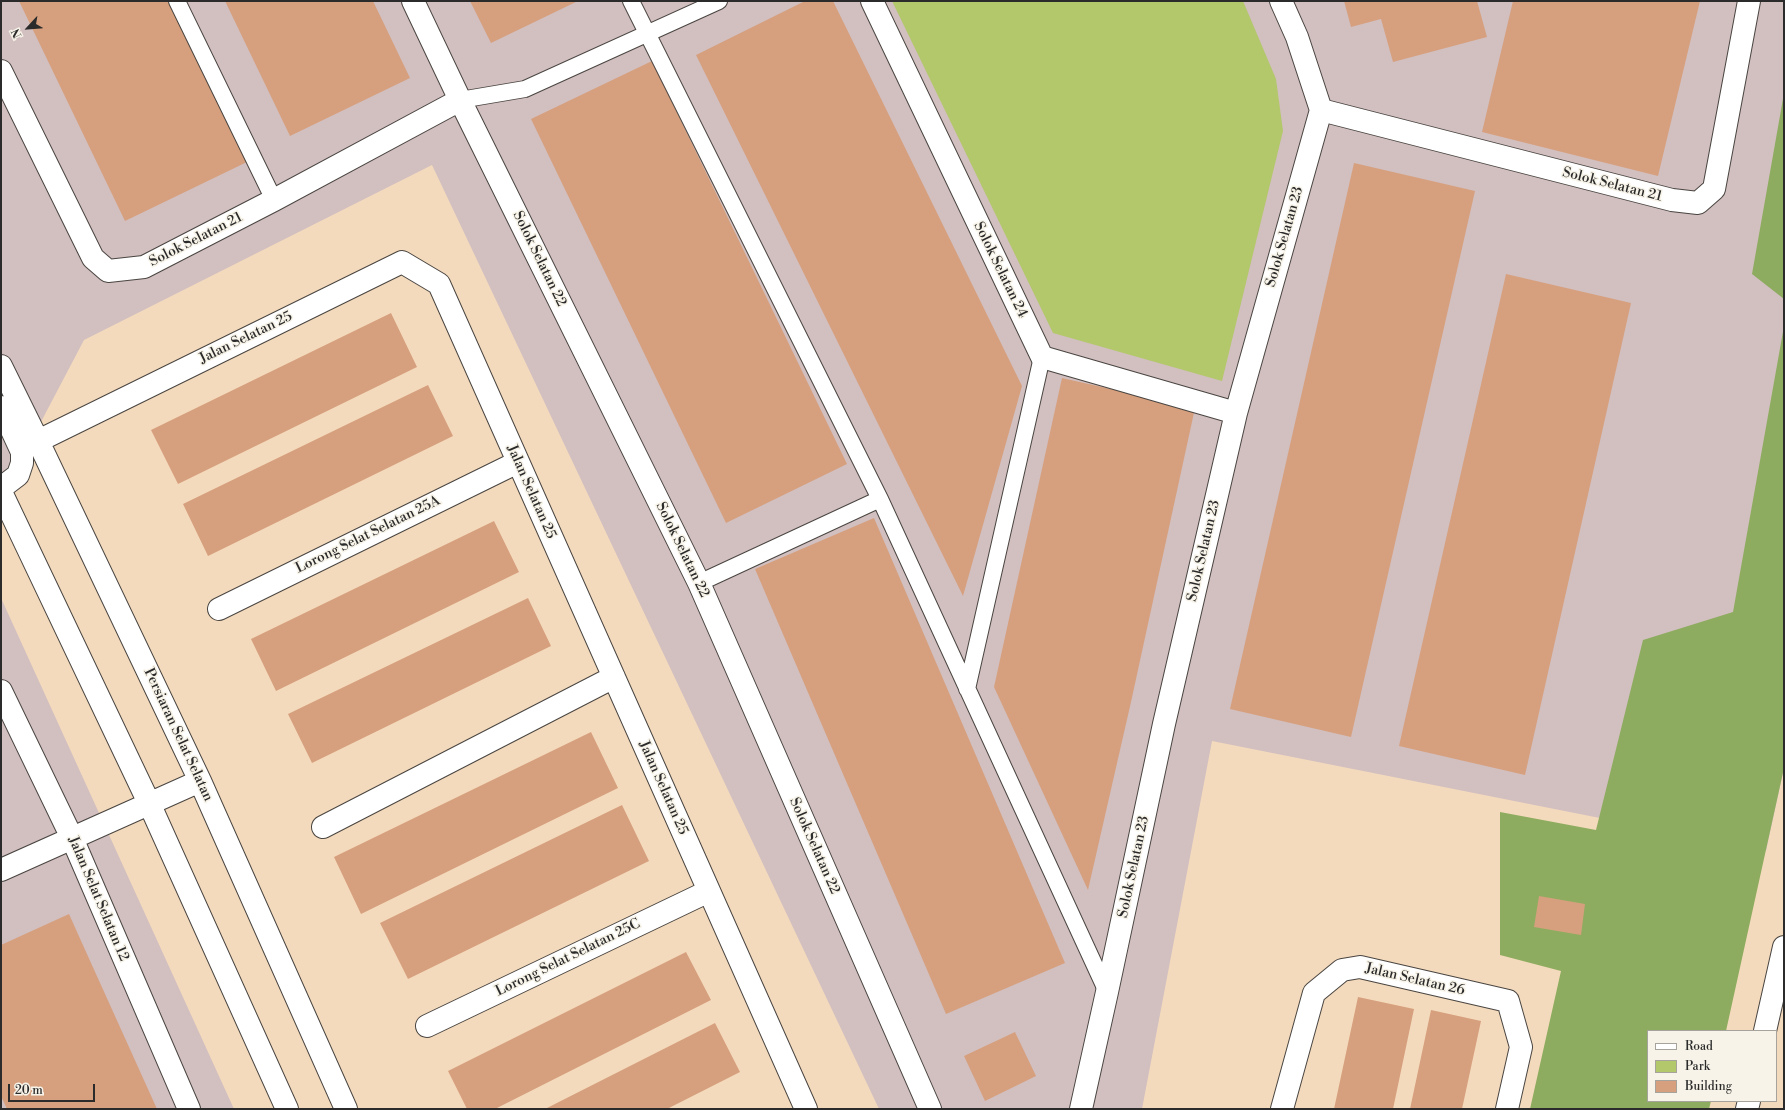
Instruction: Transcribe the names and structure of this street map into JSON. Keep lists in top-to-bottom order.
{
  "streets": {
    "street": [
      "Solok Selatan 21",
      "Solok Selatan 23",
      "Solok Selatan 22",
      "Solok Selatan 24",
      "Jalan Selatan 25",
      "Lorong Selat Selatan 25A",
      "Persiaran Selat Selatan",
      "Jalan Selat Selatan 12",
      "Lorong Selat Selatan 25C",
      "Jalan Selatan 26"
    ]
  },
  "crossings": [
    ["Solok Selatan 21", "Solok Selatan 23"],
    ["Solok Selatan 21", "Solok Selatan 22"],
    ["Jalan Selatan 25", "Lorong Selat Selatan 25A"],
    ["Jalan Selatan 25", "Persiaran Selat Selatan"],
    ["Jalan Selatan 25", "Lorong Selat Selatan 25C"]
  ],
  "legend": ["Road", "Park", "Building"],
  "scale_bar": "20 m",
  "north": "bottom left"
}
